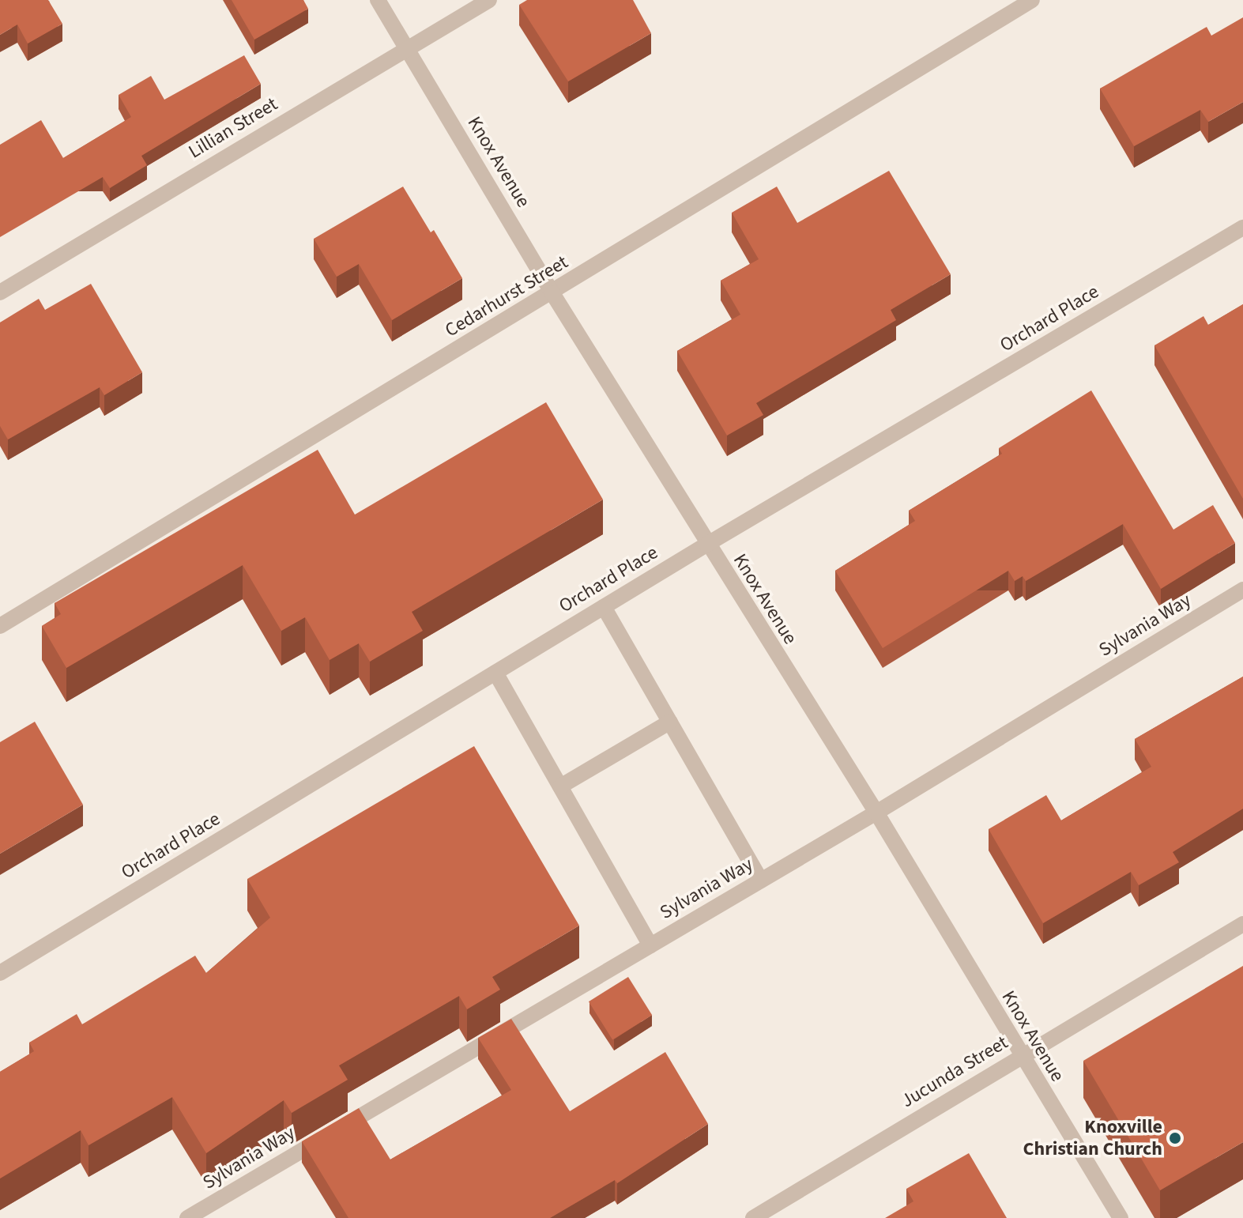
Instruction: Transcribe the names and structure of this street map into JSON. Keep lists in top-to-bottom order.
{
  "streets": {
    "street": [
      "Lillian Street",
      "Knox Avenue",
      "Cedarhurst Street",
      "Orchard Place",
      "Sylvania Way",
      "Jucunda Street"
    ]
  },
  "crossings": [
    ["Lillian Street", "Knox Avenue"],
    ["Knox Avenue", "Cedarhurst Street"],
    ["Knox Avenue", "Orchard Place"],
    ["Knox Avenue", "Sylvania Way"],
    ["Knox Avenue", "Jucunda Street"]
  ],
  "places": ["Knoxville Christian Church"]
}
